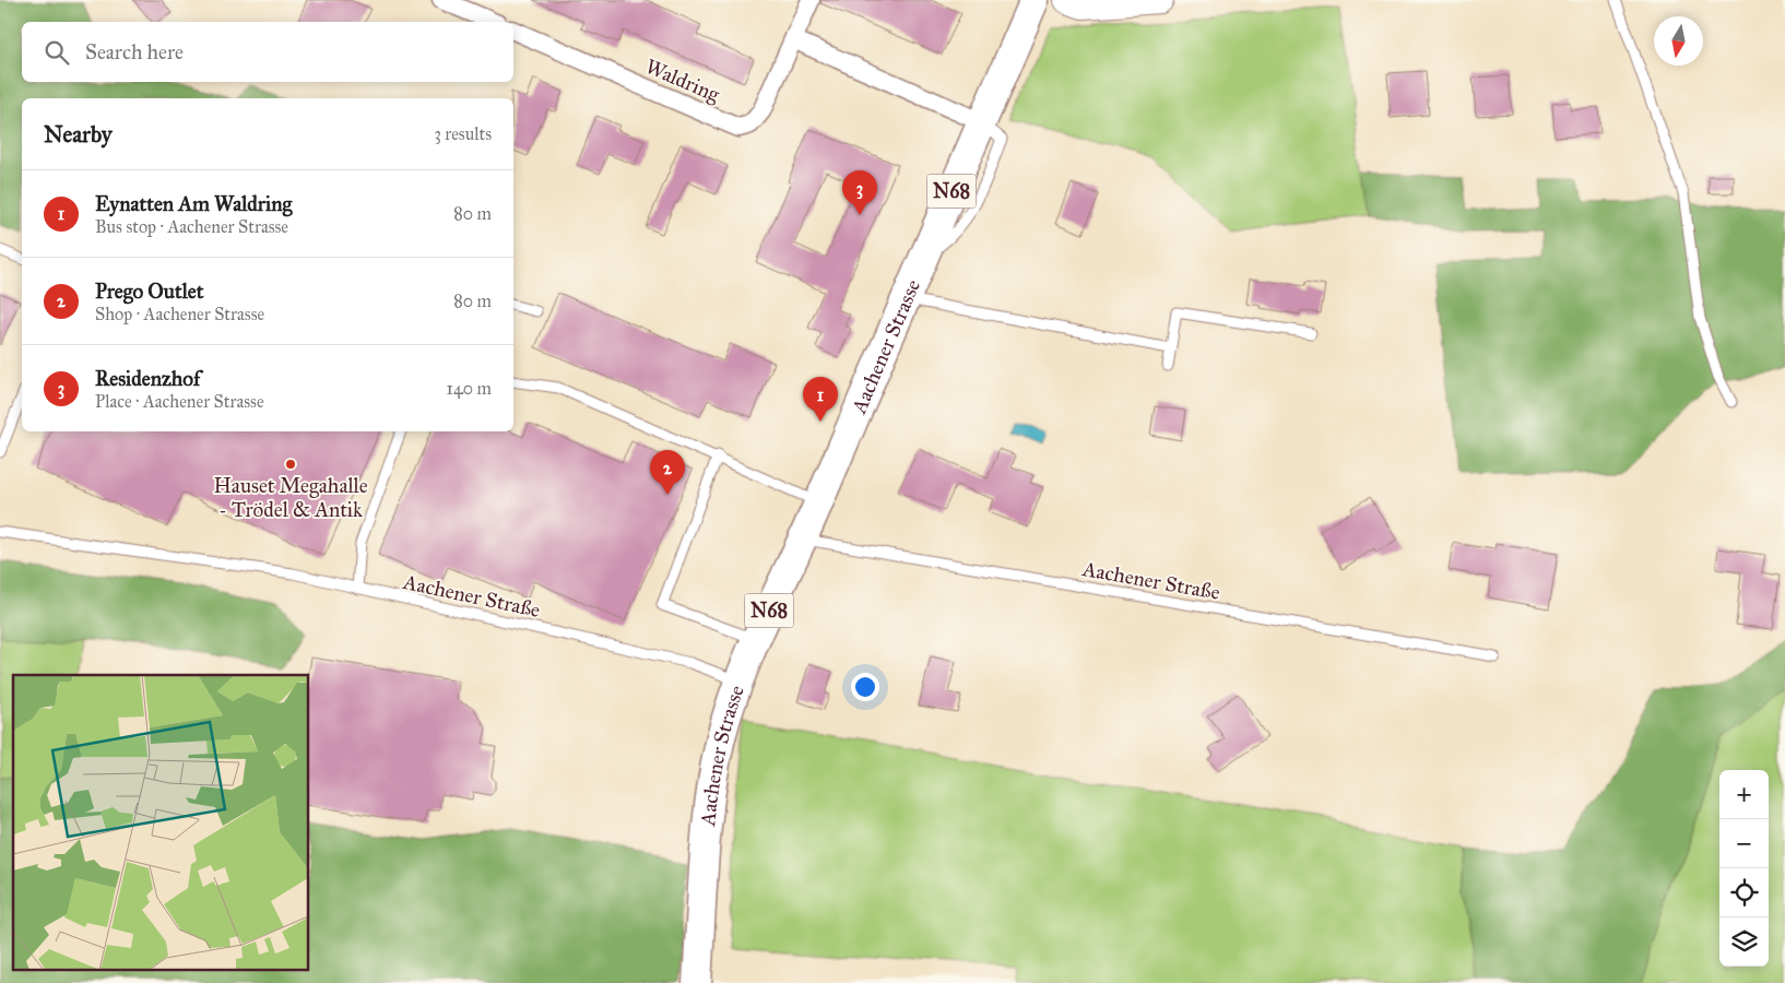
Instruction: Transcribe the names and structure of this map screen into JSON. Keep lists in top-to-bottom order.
{
  "streets": {
    "main road": ["N68", "Aachener Strasse"],
    "street": ["Waldring"],
    "lane": ["Aachener Straße"]
  },
  "crossings": [
    ["Aachener Strasse", "Aachener Straße"]
  ],
  "places": ["Hauset Megahalle - Trödel & Antik"],
  "north": "bottom",
  "page": {
    "search": "Search here",
    "heading": ["Nearby", "3 results"],
    "list": [
      {
        "mark": "1",
        "name": "Eynatten Am Waldring",
        "note": "Bus stop · Aachener Strasse",
        "value": "80 m"
      },
      {
        "mark": "2",
        "name": "Prego Outlet",
        "note": "Shop · Aachener Strasse",
        "value": "80 m"
      },
      {
        "mark": "3",
        "name": "Residenzhof",
        "note": "Place · Aachener Strasse",
        "value": "140 m"
      }
    ],
    "pins": ["3", "1", "2"],
    "map_buttons": ["+", "−"]
  }
}
